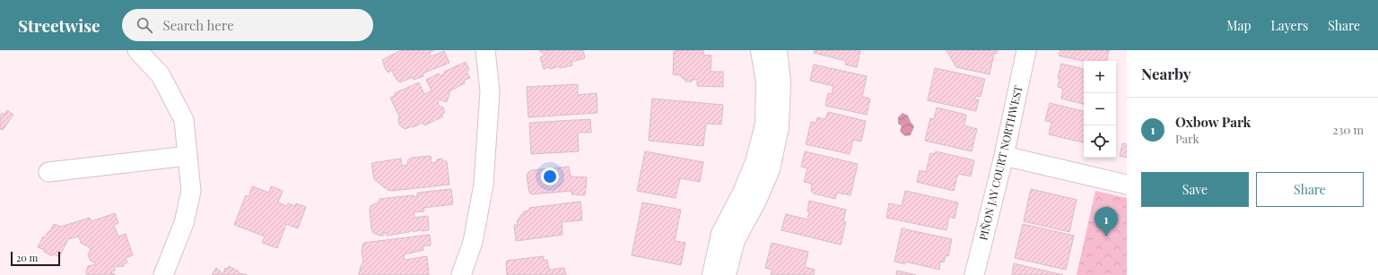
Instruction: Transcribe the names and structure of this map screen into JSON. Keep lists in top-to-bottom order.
{
  "streets": {
    "street": ["PIÑON JAY COURT NORTHWEST"]
  },
  "scale_bar": "20 m",
  "page": {
    "header": "Streetwise",
    "search": "Search here",
    "nav": ["Map", "Layers", "Share"],
    "heading": "Nearby",
    "map_buttons": ["+", "−"],
    "list": [
      {
        "mark": "1",
        "name": "Oxbow Park",
        "note": "Park",
        "value": "230 m"
      }
    ],
    "buttons": ["Save", "Share"],
    "pins": "1",
    "scale": "20 m"
  }
}
